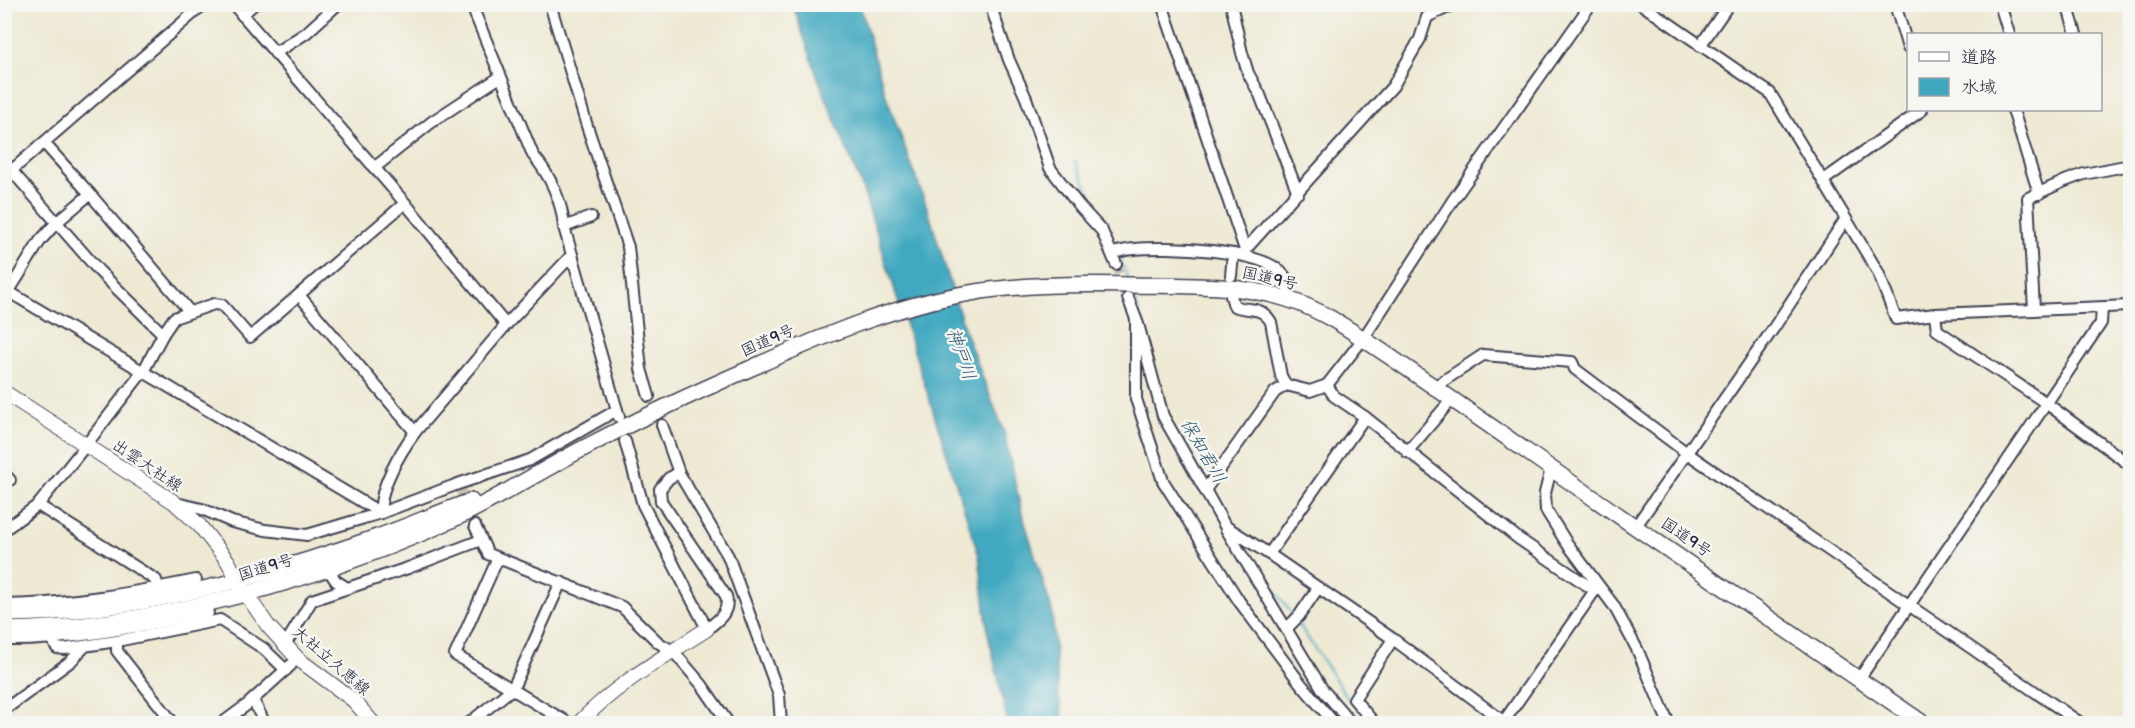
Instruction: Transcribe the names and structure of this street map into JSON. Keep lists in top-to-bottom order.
{
  "streets": {
    "highway": ["国道9号"],
    "main road": ["出雲大社線", "大社立久恵線"]
  },
  "crossings": [
    ["国道9号", "出雲大社線"],
    ["国道9号", "大社立久恵線"],
    ["出雲大社線", "大社立久恵線"]
  ],
  "water": ["神戸川", "保知君川"],
  "legend": ["道路", "水域"]
}
